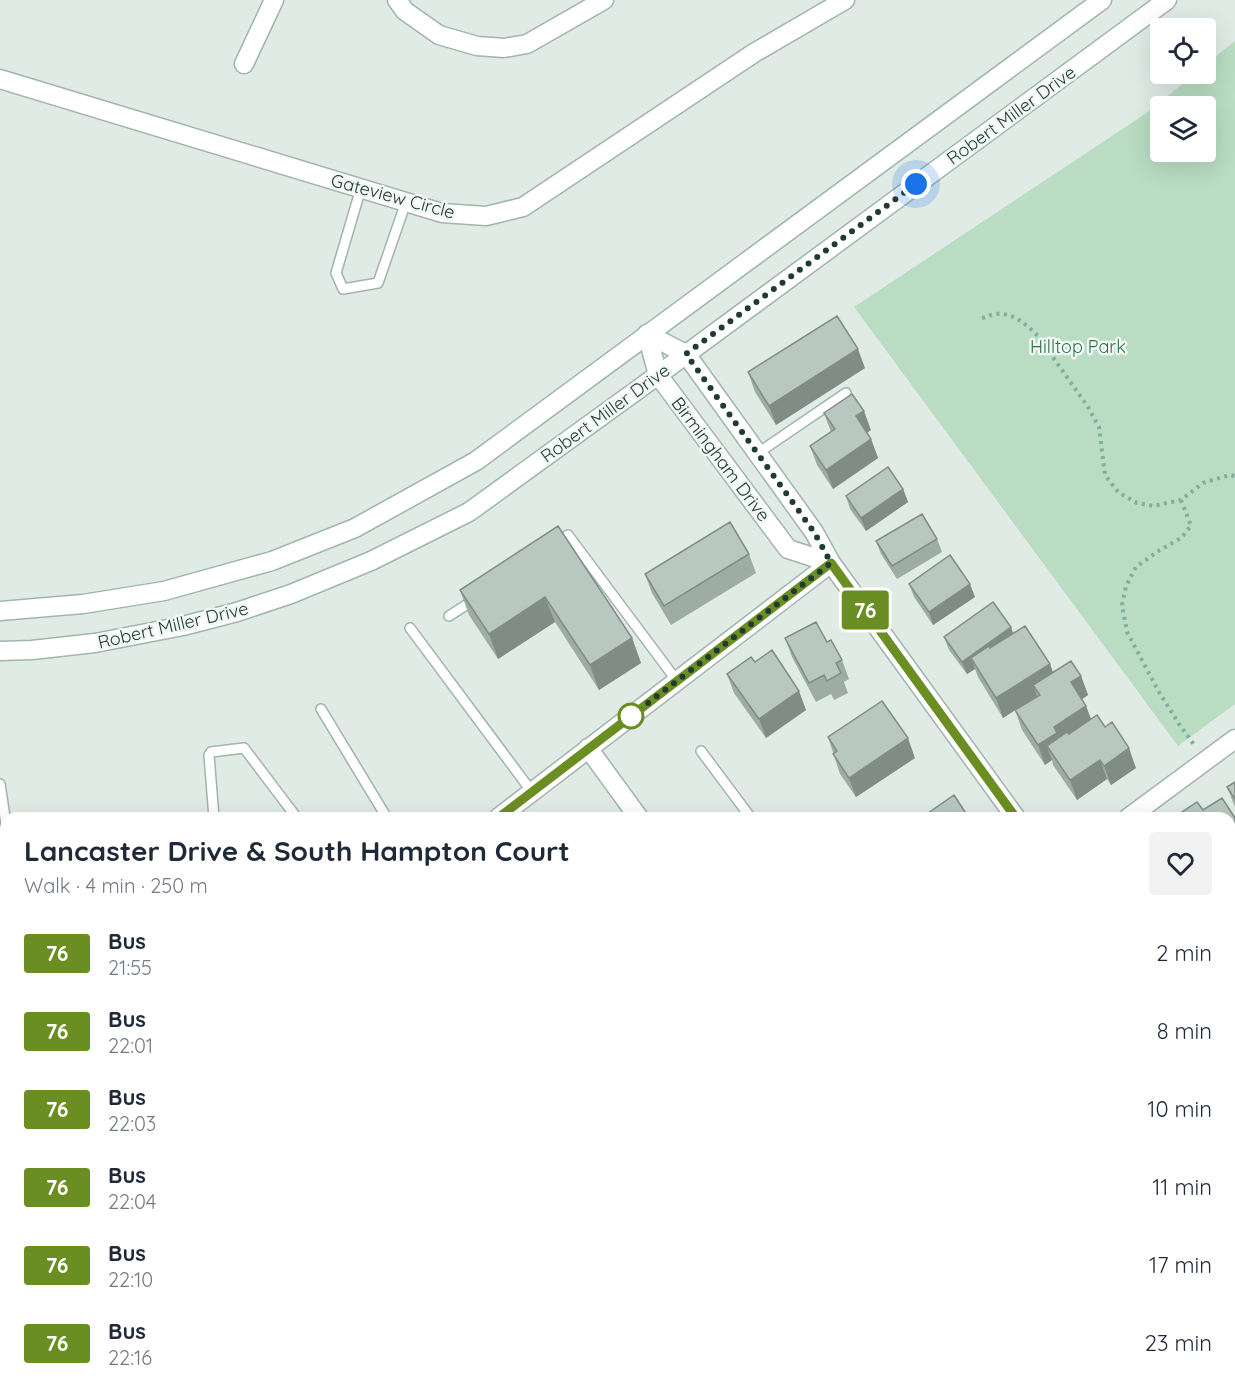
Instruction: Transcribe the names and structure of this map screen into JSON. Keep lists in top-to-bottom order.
{
  "streets": {
    "street": ["Robert Miller Drive", "Gateview Circle", "Birmingham Drive"]
  },
  "crossings": [
    ["Robert Miller Drive", "Birmingham Drive"]
  ],
  "parks": ["Hilltop Park"],
  "lines": ["bus line 76"],
  "page": {
    "on_map": "76",
    "heading": ["Lancaster Drive & South Hampton Court", "Walk · 4 min · 250 m"],
    "list": [
      {
        "mark": "76",
        "name": "Bus",
        "note": "21:55",
        "value": "2 min"
      },
      {
        "mark": "76",
        "name": "Bus",
        "note": "22:01",
        "value": "8 min"
      },
      {
        "mark": "76",
        "name": "Bus",
        "note": "22:03",
        "value": "10 min"
      },
      {
        "mark": "76",
        "name": "Bus",
        "note": "22:04",
        "value": "11 min"
      },
      {
        "mark": "76",
        "name": "Bus",
        "note": "22:10",
        "value": "17 min"
      },
      {
        "mark": "76",
        "name": "Bus",
        "note": "22:16",
        "value": "23 min"
      }
    ]
  }
}
